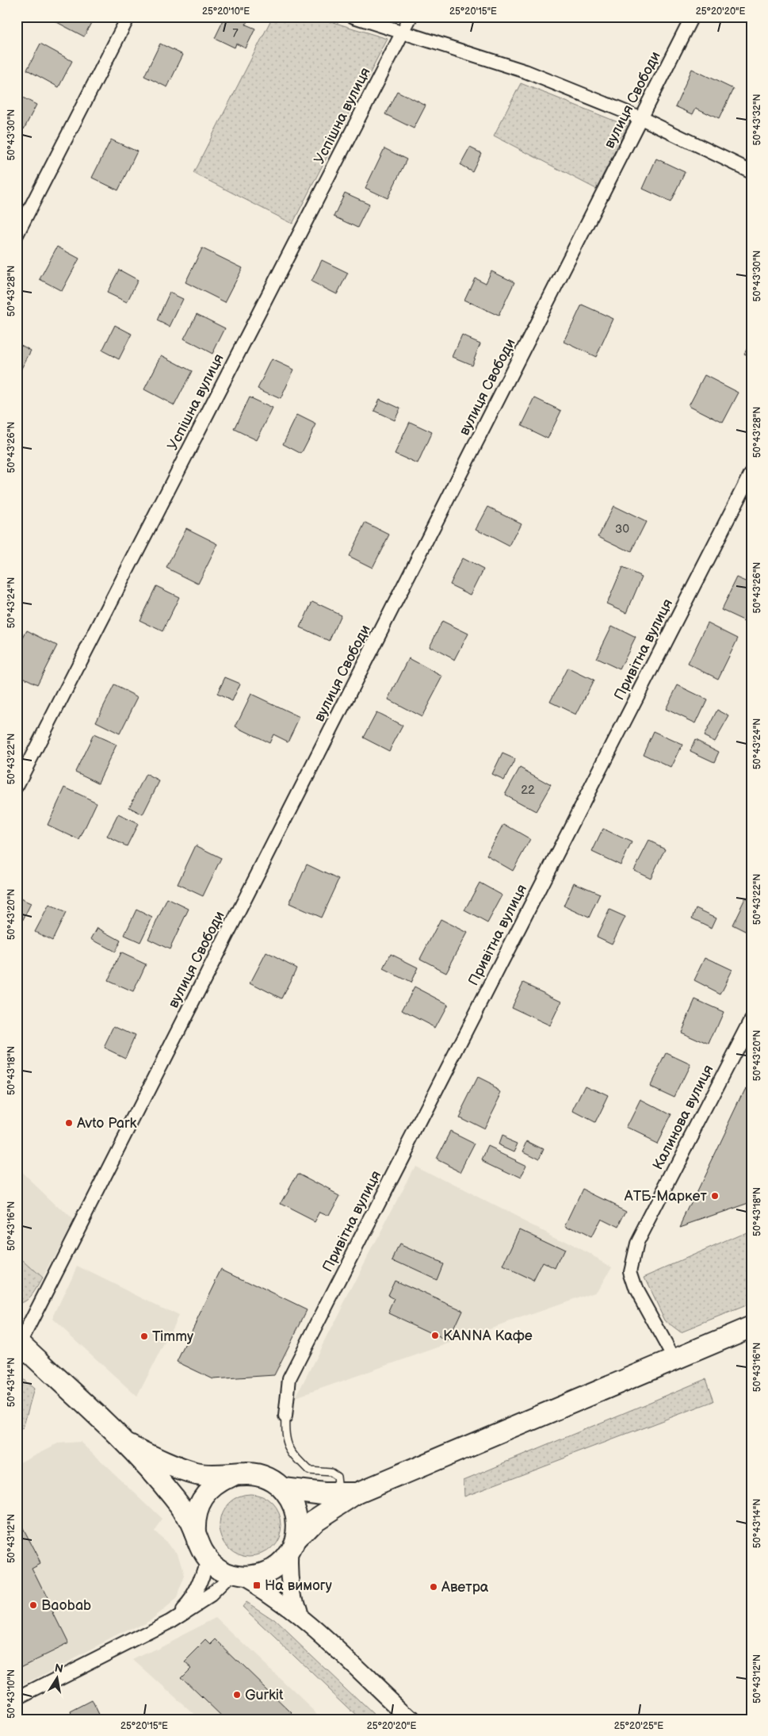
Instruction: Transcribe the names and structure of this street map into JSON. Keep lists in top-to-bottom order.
{
  "streets": {
    "street": [
      "вулиця Свободи",
      "Успішна вулиця",
      "Привітна вулиця",
      "Калинова вулиця"
    ]
  },
  "places": {
    "other": [
      "Avto Park",
      "АТБ-Маркет",
      "KANNA Кафе",
      "Timmy",
      "Аветра",
      "Baobab",
      "Gurkit"
    ],
    "transit": ["На вимогу"]
  },
  "house_numbers": ["7", "30", "22"],
  "north": "top",
  "coordinates": [
    "25°20'10\"E",
    "25°20'15\"E",
    "25°20'20\"E",
    "50°43'32\"N",
    "50°43'30\"N",
    "50°43'28\"N",
    "50°43'26\"N",
    "50°43'24\"N",
    "50°43'22\"N",
    "50°43'20\"N",
    "50°43'18\"N",
    "50°43'16\"N",
    "50°43'14\"N",
    "50°43'12\"N",
    "50°43'10\"N",
    "25°20'25\"E"
  ]
}
